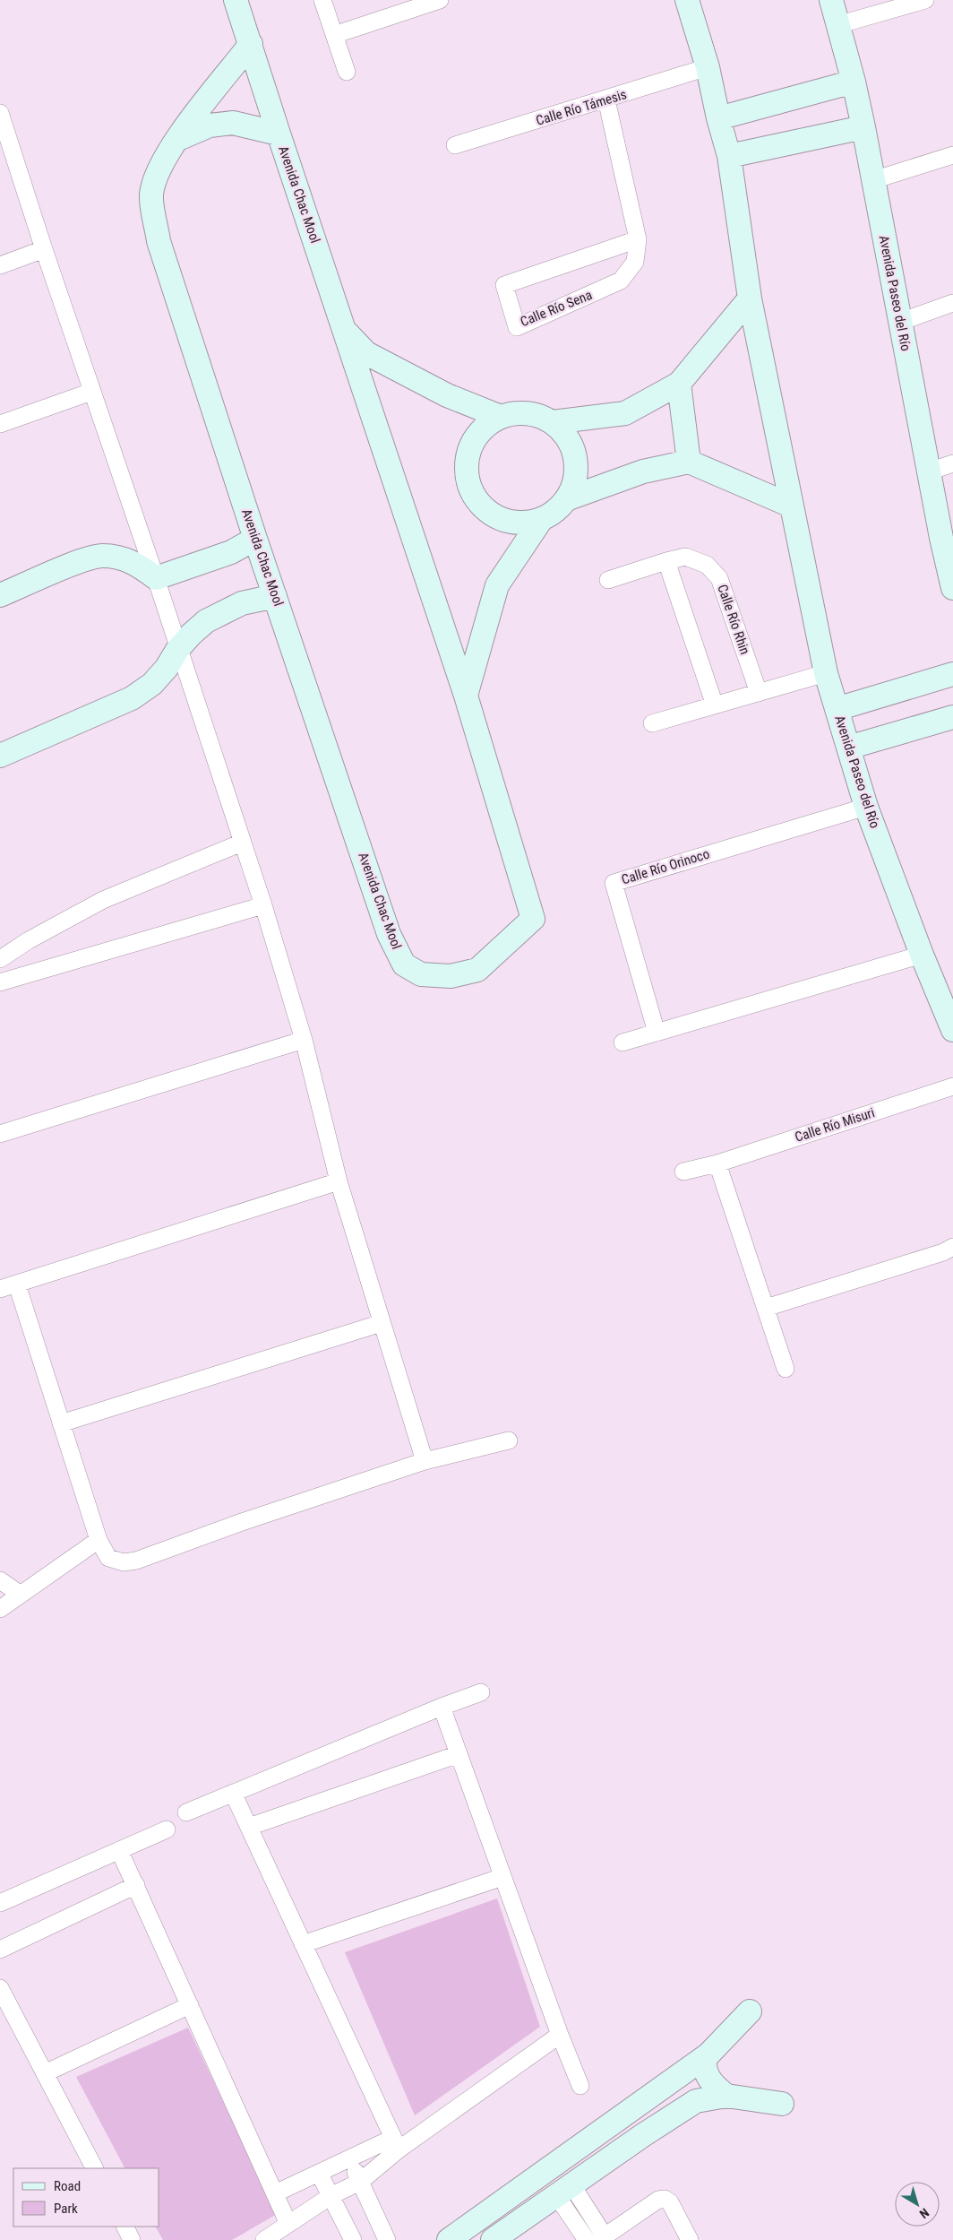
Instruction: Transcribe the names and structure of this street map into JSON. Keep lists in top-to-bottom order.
{
  "streets": {
    "street": [
      "Calle Río Támesis",
      "Avenida Chac Mool",
      "Avenida Paseo del Río",
      "Calle Río Sena",
      "Calle Río Rhin",
      "Calle Río Orinoco",
      "Calle Río Misuri"
    ]
  },
  "crossings": [
    ["Calle Río Támesis", "Avenida Paseo del Río"],
    ["Calle Río Támesis", "Calle Río Sena"],
    ["Avenida Paseo del Río", "Calle Río Orinoco"]
  ],
  "legend": ["Road", "Park"],
  "north": "bottom right"
}
